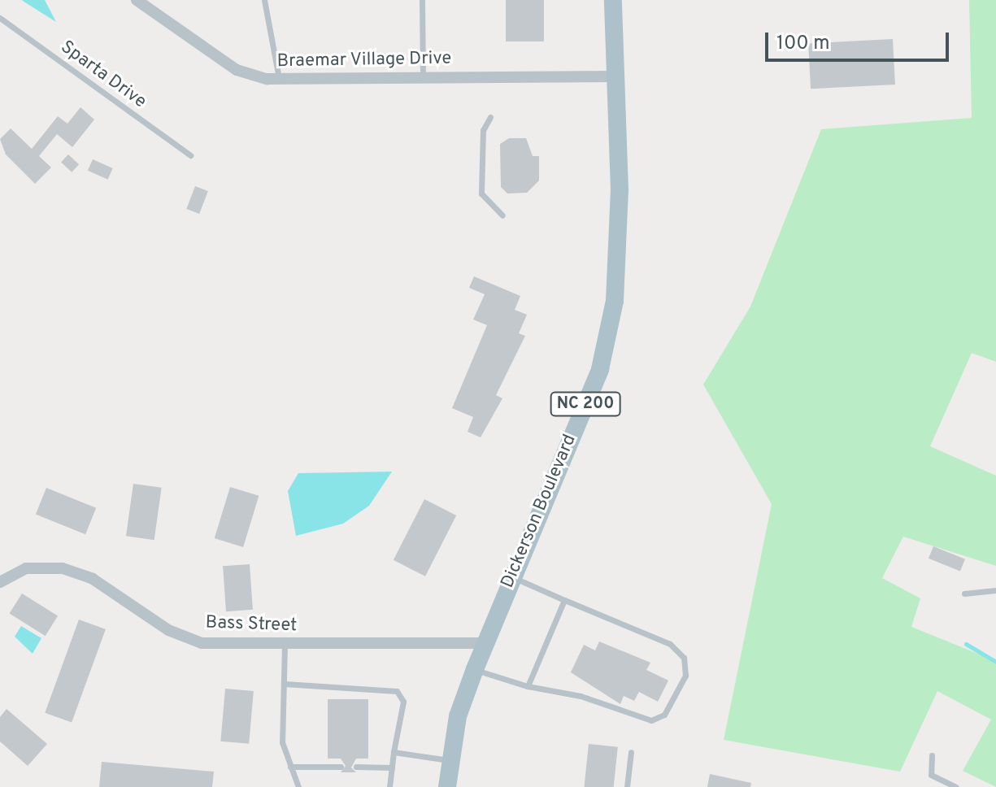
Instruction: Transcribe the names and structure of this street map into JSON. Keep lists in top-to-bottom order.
{
  "streets": {
    "main road": ["NC 200", "Dickerson Boulevard"],
    "street": ["Braemar Village Drive", "Bass Street"],
    "lane": ["Sparta Drive"]
  },
  "crossings": [
    ["Braemar Village Drive", "Dickerson Boulevard"],
    ["Dickerson Boulevard", "Bass Street"]
  ],
  "scale_bar": "100 m"
}
